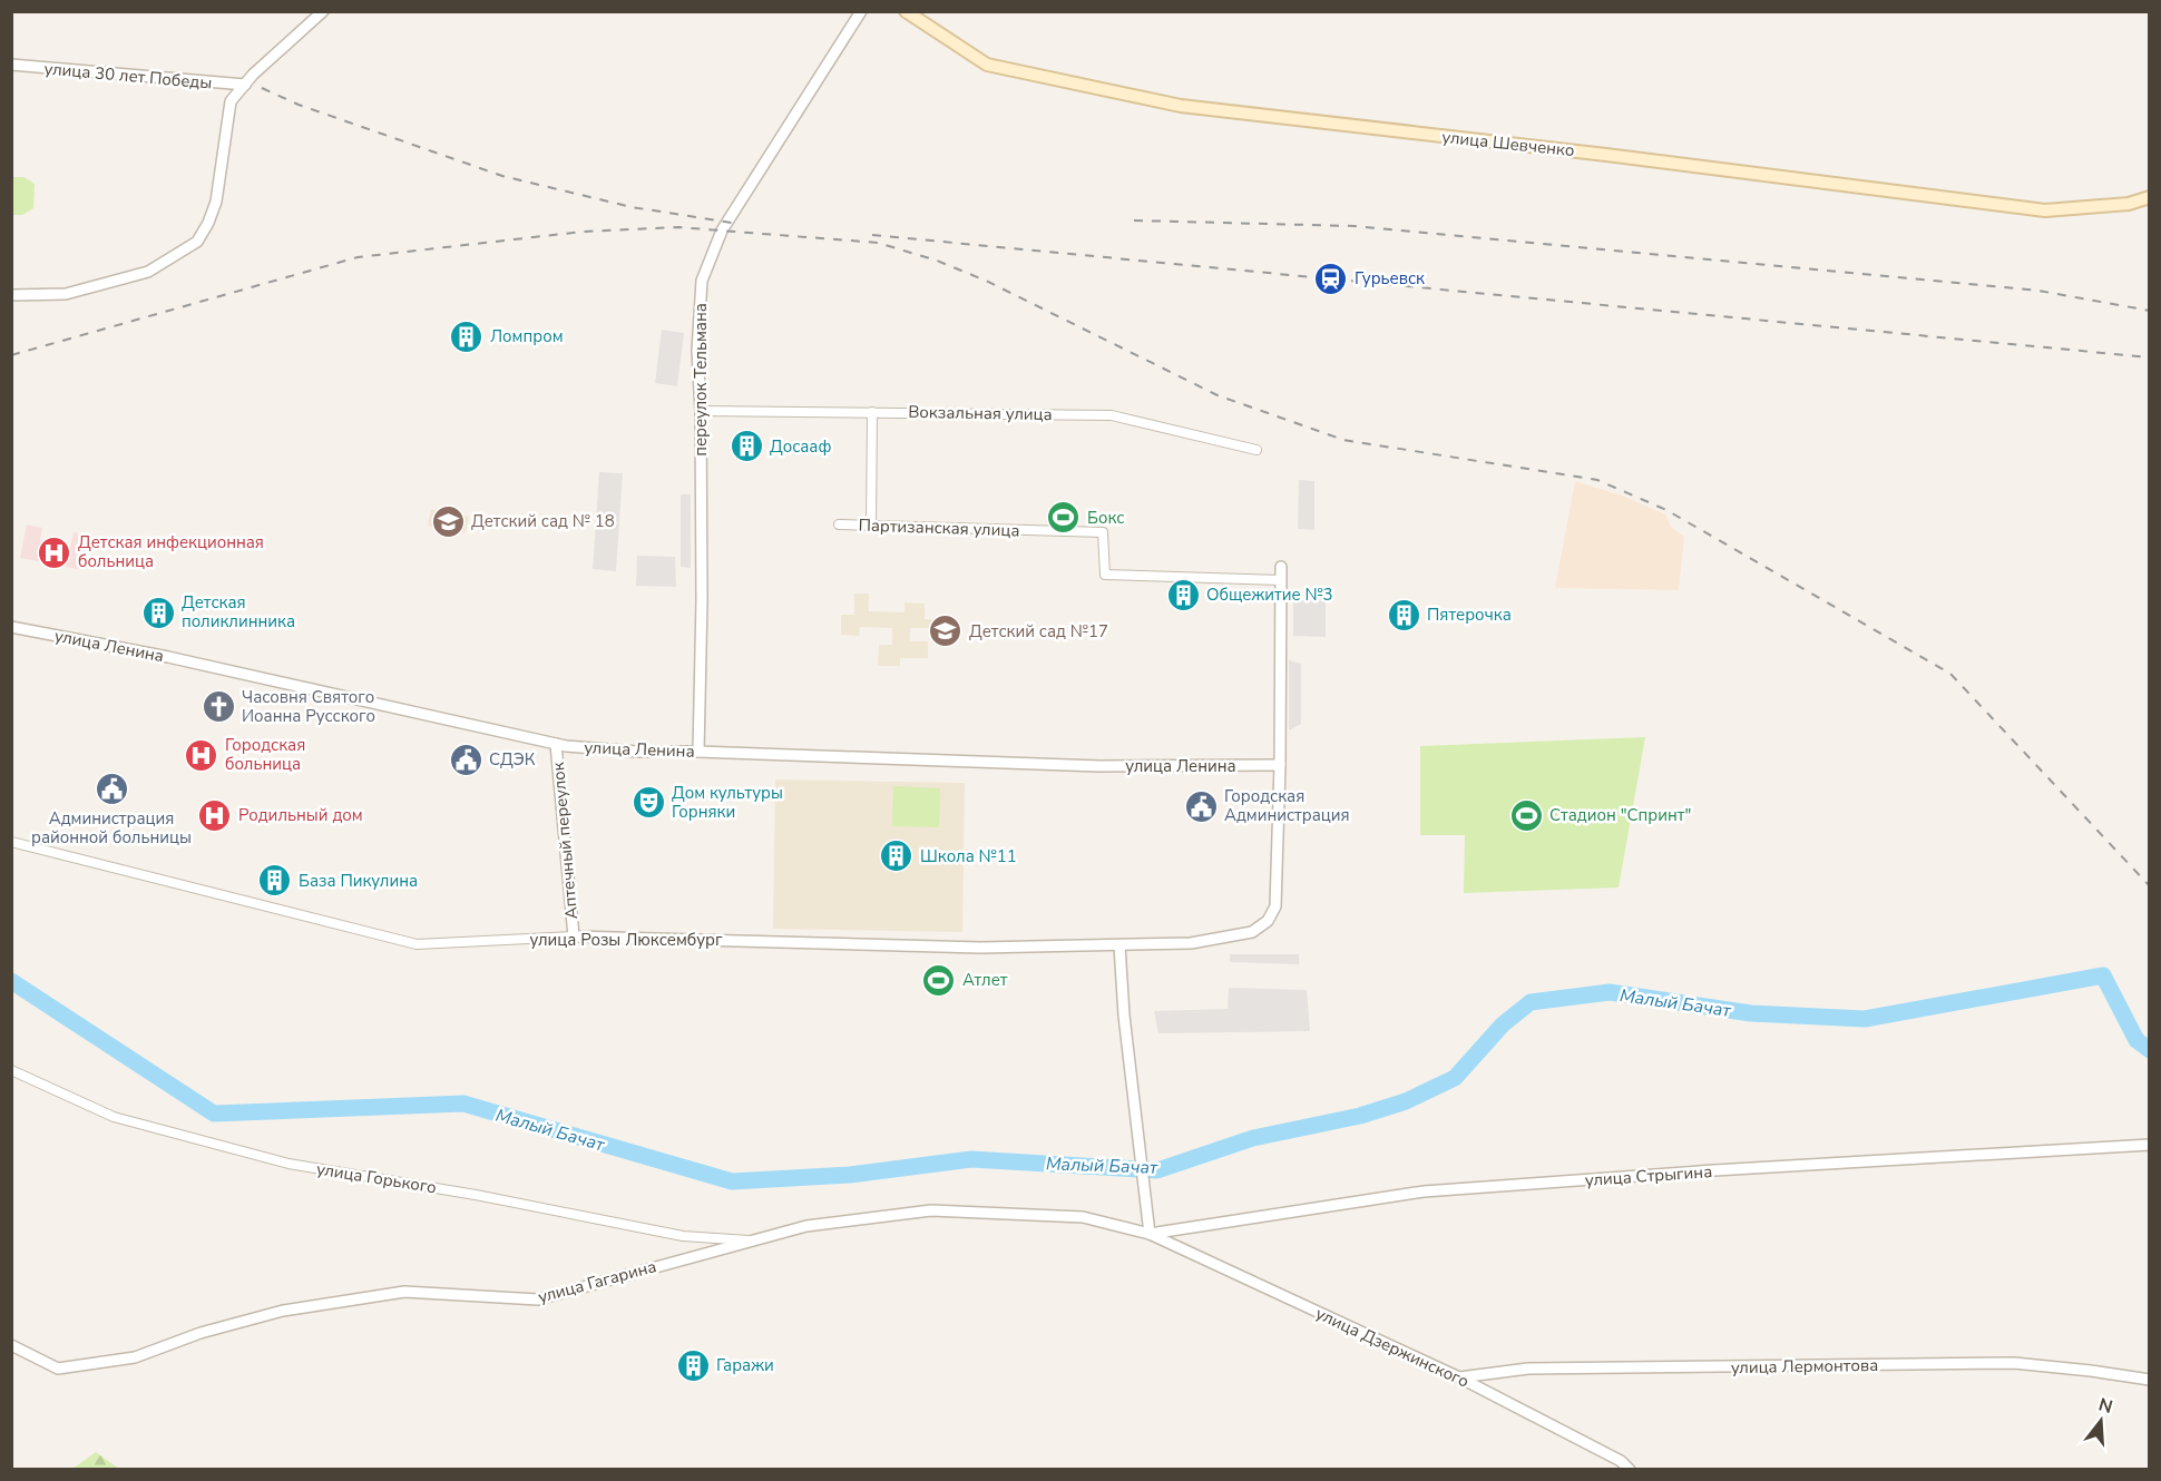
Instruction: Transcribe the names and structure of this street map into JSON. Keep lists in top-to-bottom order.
{
  "streets": {
    "main road": ["улица Шевченко"],
    "street": [
      "улица 30 лет Победы",
      "переулок Тельмана",
      "Вокзальная улица",
      "Партизанская улица",
      "улица Ленина",
      "Аптечный переулок",
      "улица Розы Люксембург",
      "улица Стрыгина",
      "улица Горького",
      "улица Гагарина",
      "улица Дзержинского",
      "улица Лермонтова"
    ]
  },
  "crossings": [
    ["переулок Тельмана", "Вокзальная улица"],
    ["переулок Тельмана", "улица Ленина"],
    ["улица Ленина", "Аптечный переулок"],
    ["улица Ленина", "улица Розы Люксембург"],
    ["Аптечный переулок", "улица Розы Люксембург"],
    ["улица Стрыгина", "улица Гагарина"],
    ["улица Стрыгина", "улица Дзержинского"],
    ["улица Горького", "улица Гагарина"],
    ["улица Гагарина", "улица Дзержинского"],
    ["улица Дзержинского", "улица Лермонтова"]
  ],
  "water": ["Малый Бачат"],
  "places": {
    "station": ["Гурьевск"],
    "building": [
      "Ломпром",
      "Досааф",
      "Общежитие №3",
      "Детская поликлинника",
      "Пятерочка",
      "Школа №11",
      "База Пикулина",
      "Гаражи"
    ],
    "sports": ["Бокс", "Стадион \"Спринт\"", "Атлет"],
    "school or university": ["Детский сад № 18", "Детский сад №17"],
    "hospital": ["Детская инфекционная больница", "Городская больница", "Родильный дом"],
    "church": ["Часовня Святого Иоанна Русского"],
    "public building": ["СДЭК", "Администрация районной больницы", "Городская Администрация"],
    "theatre": ["Дом культуры Горняки"]
  },
  "north": "top"
}
